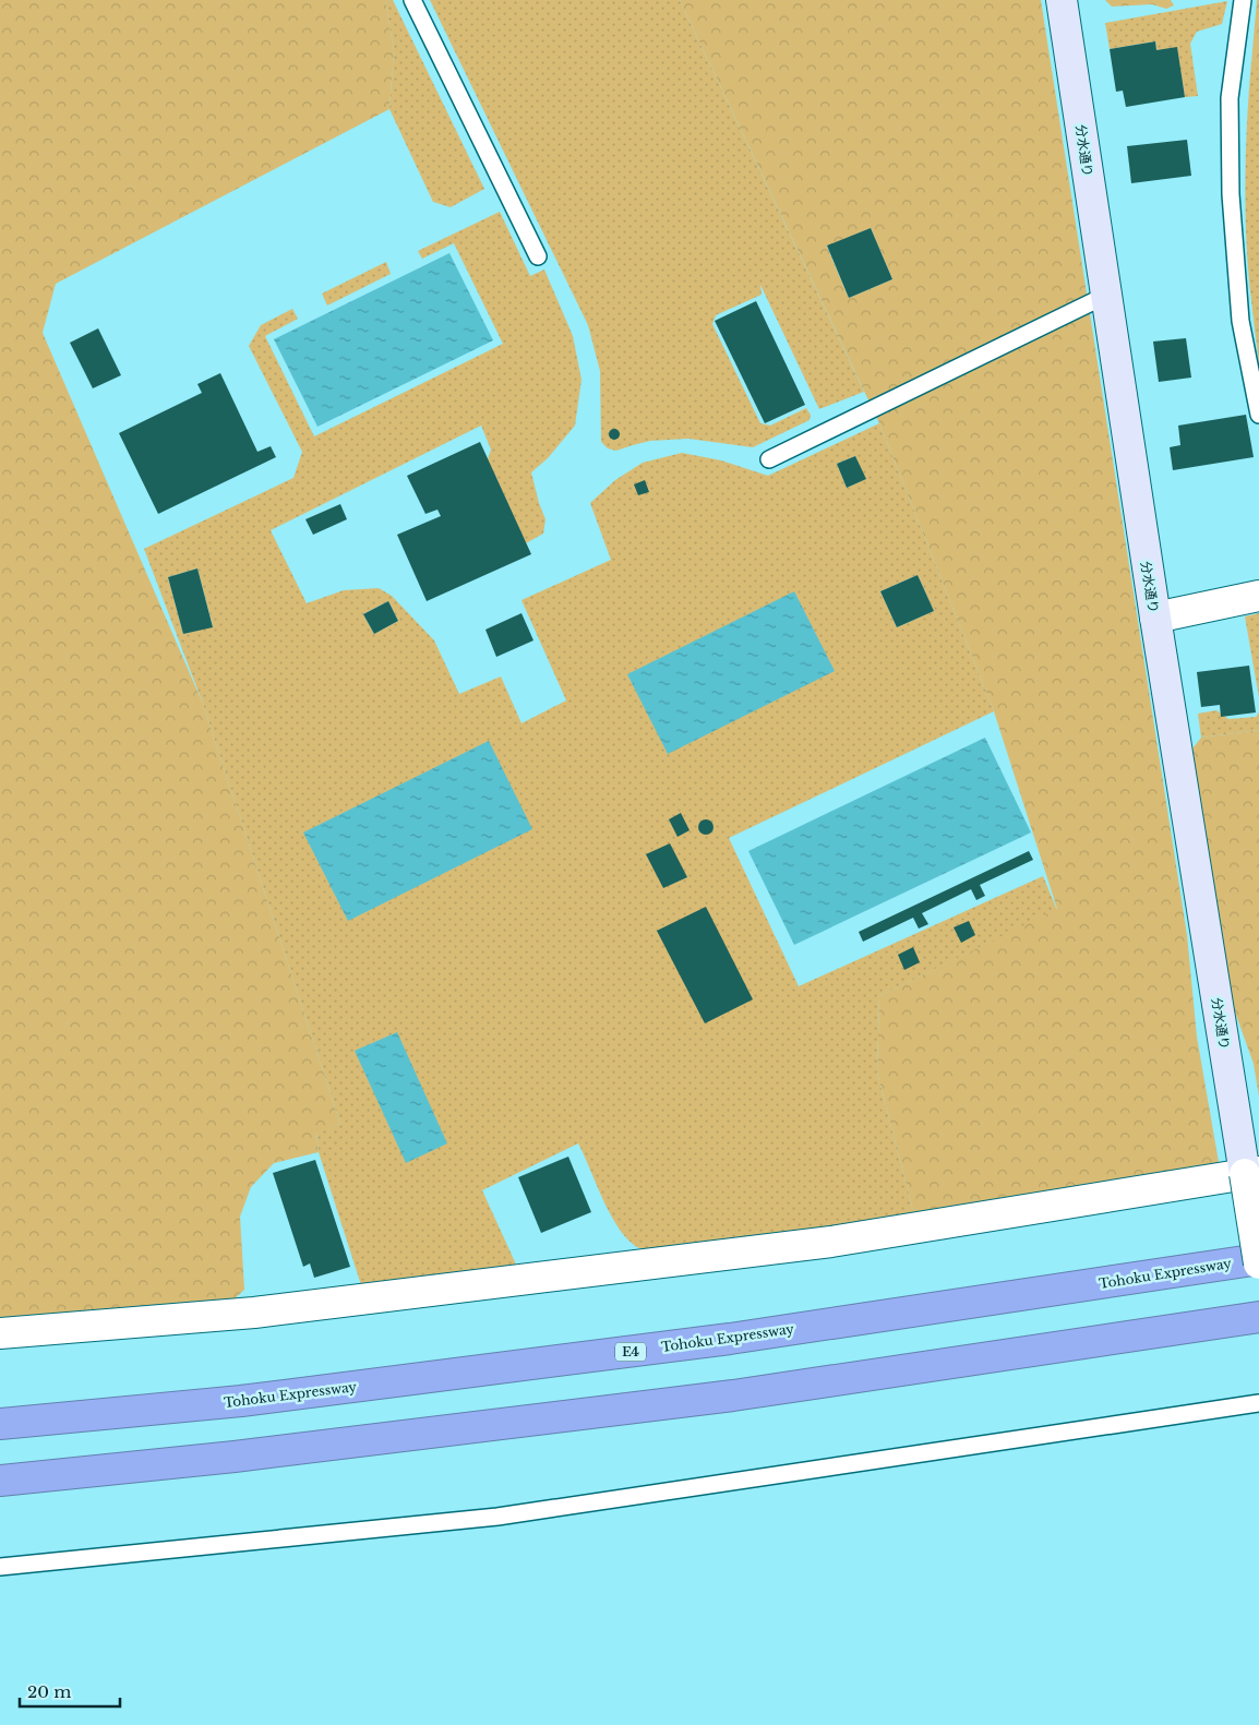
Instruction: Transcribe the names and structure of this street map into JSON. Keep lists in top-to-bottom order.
{
  "streets": {
    "highway": ["Tohoku Expressway", "E4"],
    "street": ["分水通り"]
  },
  "scale_bar": "20 m"
}
